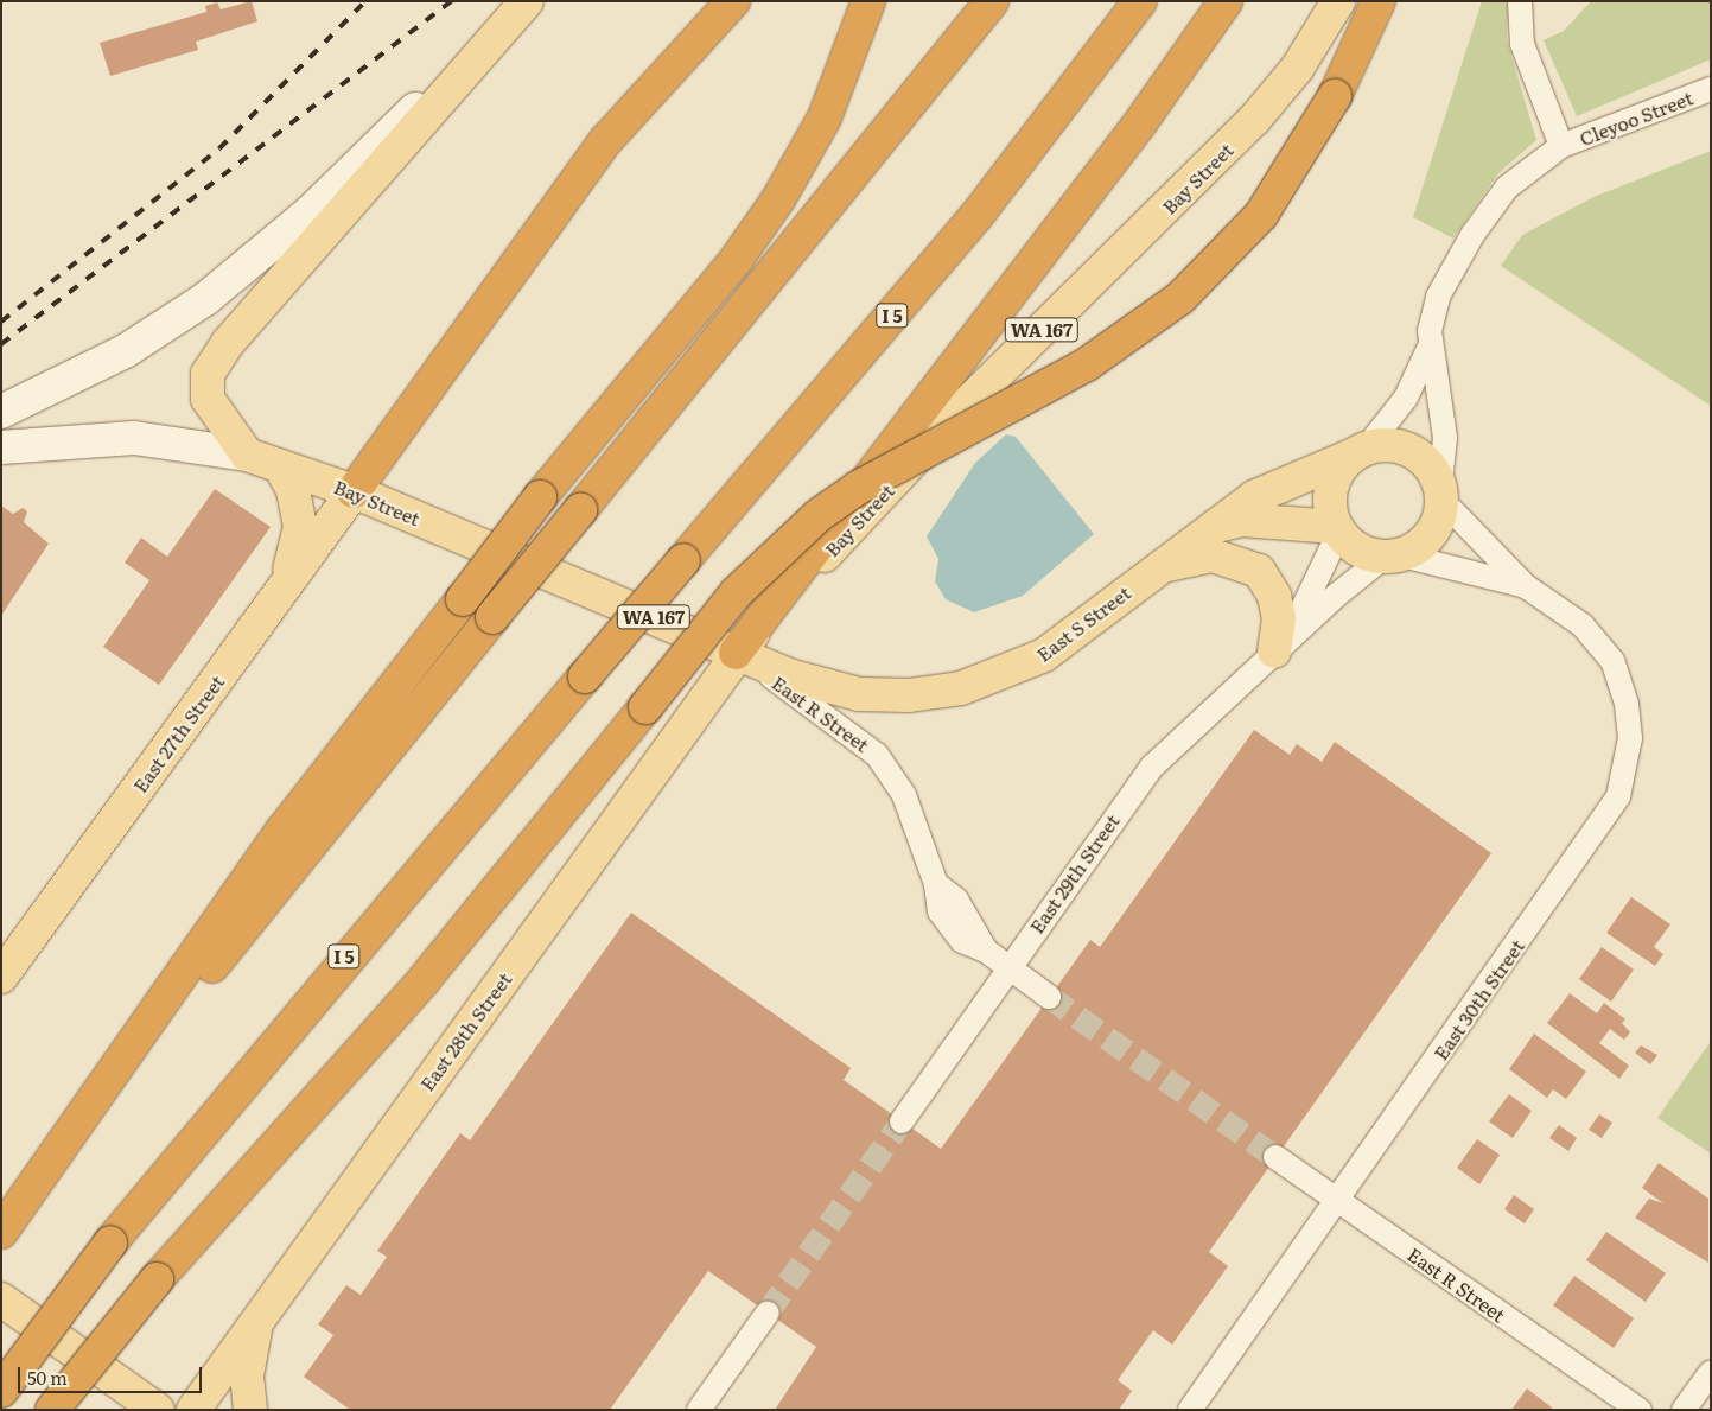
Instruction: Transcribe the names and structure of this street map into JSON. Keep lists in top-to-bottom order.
{
  "streets": {
    "highway": ["I 5"],
    "main road": [
      "Bay Street",
      "WA 167",
      "East S Street",
      "East 27th Street",
      "East 28th Street"
    ],
    "street": [
      "Cleyoo Street",
      "East R Street",
      "East 29th Street",
      "East 30th Street"
    ]
  },
  "crossings": [
    ["Bay Street", "East S Street"],
    ["Bay Street", "East R Street"],
    ["Bay Street", "East 27th Street"],
    ["Bay Street", "East 28th Street"],
    ["East S Street", "East R Street"],
    ["East S Street", "East 29th Street"],
    ["East S Street", "East 30th Street"],
    ["East S Street", "East 28th Street"],
    ["East R Street", "East 29th Street"],
    ["East R Street", "East 30th Street"],
    ["East R Street", "East 28th Street"],
    ["East 29th Street", "East 30th Street"]
  ],
  "scale_bar": "50 m"
}
